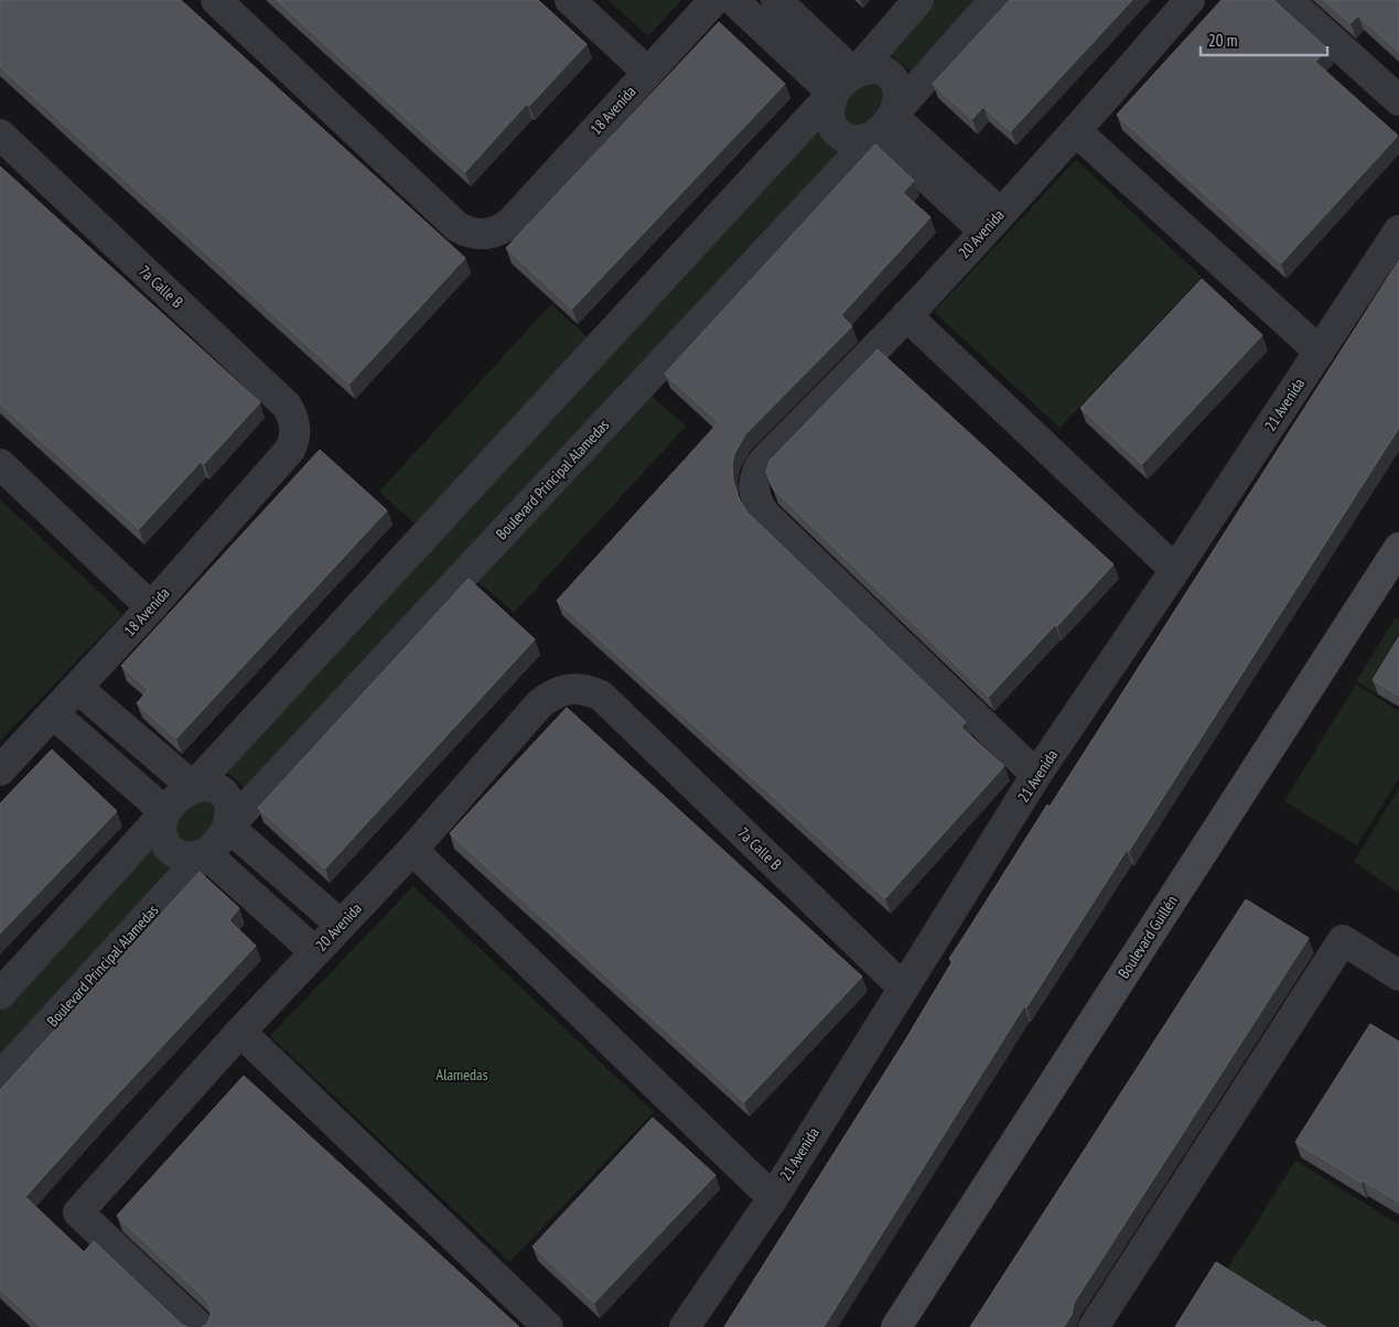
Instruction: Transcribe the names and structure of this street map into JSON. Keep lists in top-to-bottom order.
{
  "streets": {
    "main road": ["Boulevard Guillén"],
    "street": [
      "18 Avenida",
      "20 Avenida",
      "7a Calle B",
      "21 Avenida",
      "Boulevard Principal Alamedas"
    ]
  },
  "crossings": [
    ["18 Avenida", "7a Calle B"],
    ["20 Avenida", "7a Calle B"],
    ["20 Avenida", "21 Avenida"],
    ["7a Calle B", "21 Avenida"]
  ],
  "parks": ["Alamedas"],
  "scale_bar": "20 m"
}
